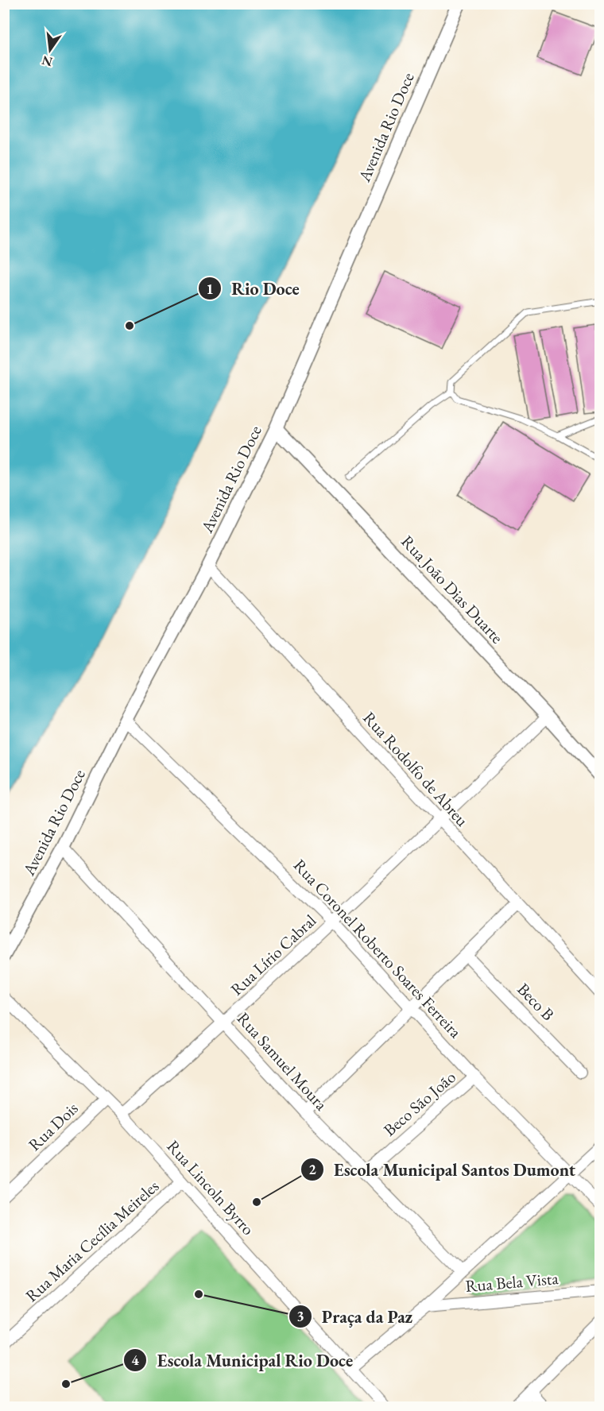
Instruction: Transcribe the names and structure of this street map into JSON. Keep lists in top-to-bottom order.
{
  "streets": {
    "street": [
      "Avenida Rio Doce",
      "Rua João Dias Duarte",
      "Rua Rodolfo de Abreu",
      "Rua Coronel Roberto Soares Ferreira",
      "Rua Lírio Cabral",
      "Beco B",
      "Rua Samuel Moura",
      "Beco São João",
      "Rua Dois",
      "Rua Lincoln Byrro",
      "Rua Maria Cecília Meireles",
      "Rua Bela Vista"
    ]
  },
  "crossings": [
    ["Avenida Rio Doce", "Rua João Dias Duarte"],
    ["Avenida Rio Doce", "Rua Rodolfo de Abreu"],
    ["Avenida Rio Doce", "Rua Coronel Roberto Soares Ferreira"],
    ["Avenida Rio Doce", "Rua Samuel Moura"],
    ["Rua João Dias Duarte", "Rua Lírio Cabral"],
    ["Rua Rodolfo de Abreu", "Rua Lírio Cabral"],
    ["Rua Coronel Roberto Soares Ferreira", "Rua Lírio Cabral"],
    ["Rua Coronel Roberto Soares Ferreira", "Beco São João"],
    ["Rua Lírio Cabral", "Rua Samuel Moura"],
    ["Rua Lírio Cabral", "Rua Lincoln Byrro"],
    ["Rua Samuel Moura", "Beco São João"],
    ["Rua Dois", "Rua Lincoln Byrro"],
    ["Rua Lincoln Byrro", "Rua Maria Cecília Meireles"]
  ],
  "places": [
    "Rio Doce",
    "Escola Municipal Santos Dumont",
    "Praça da Paz",
    "Escola Municipal Rio Doce"
  ],
  "north": "bottom"
}
